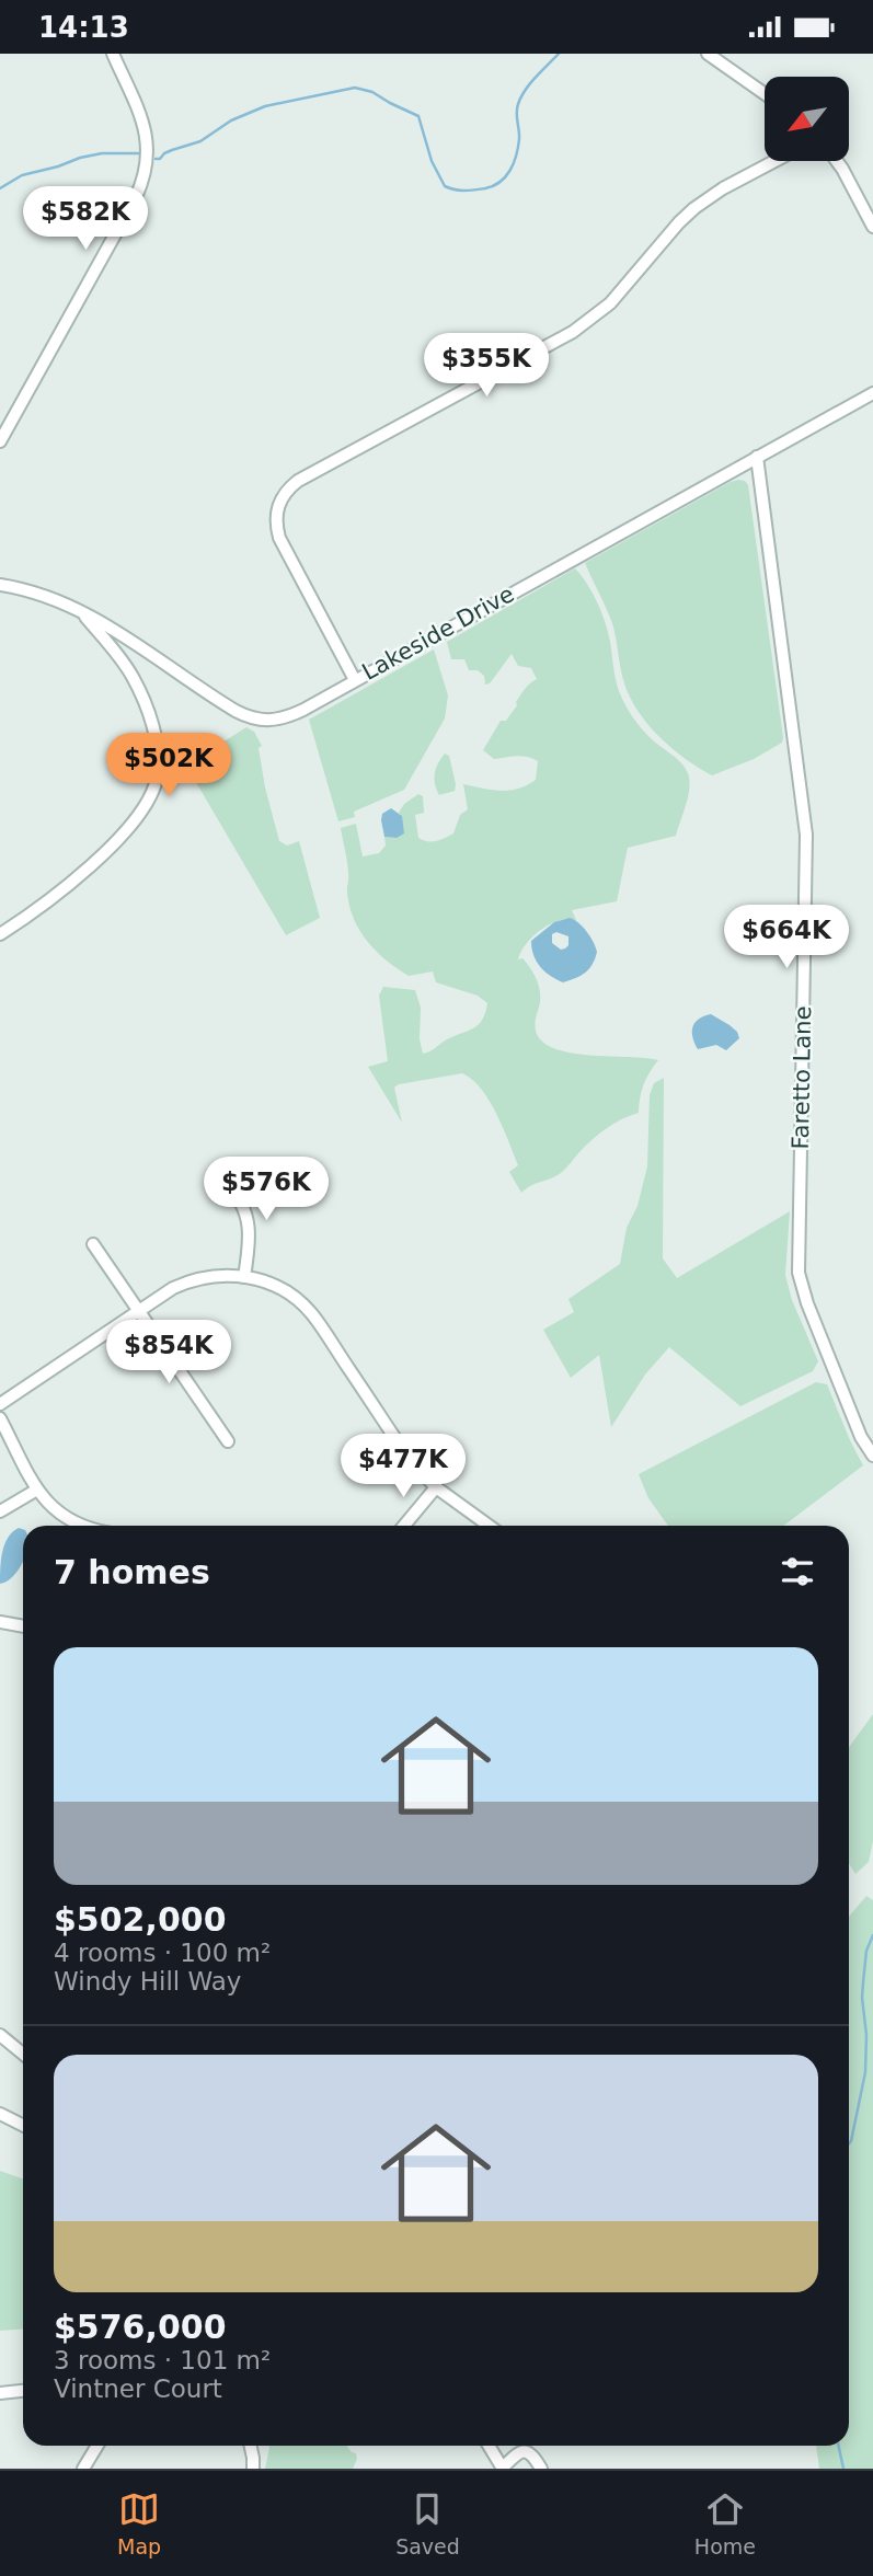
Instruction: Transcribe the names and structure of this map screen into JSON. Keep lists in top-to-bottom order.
{
  "streets": {
    "street": ["Lakeside Drive", "Faretto Lane"]
  },
  "crossings": [
    ["Lakeside Drive", "Faretto Lane"]
  ],
  "north": "bottom left",
  "page": {
    "status": "14:13",
    "price": [
      "$582K",
      "$355K",
      "$502K",
      "$664K",
      "$576K",
      "$854K",
      "$477K"
    ],
    "heading": "7 homes",
    "list": [
      {
        "name": "$502,000",
        "note": "4 rooms · 100 m² · Windy Hill Way"
      },
      {
        "name": "$576,000",
        "note": "3 rooms · 101 m² · Vintner Court"
      }
    ],
    "tabs": ["Map", "Saved", "Home"]
  }
}
